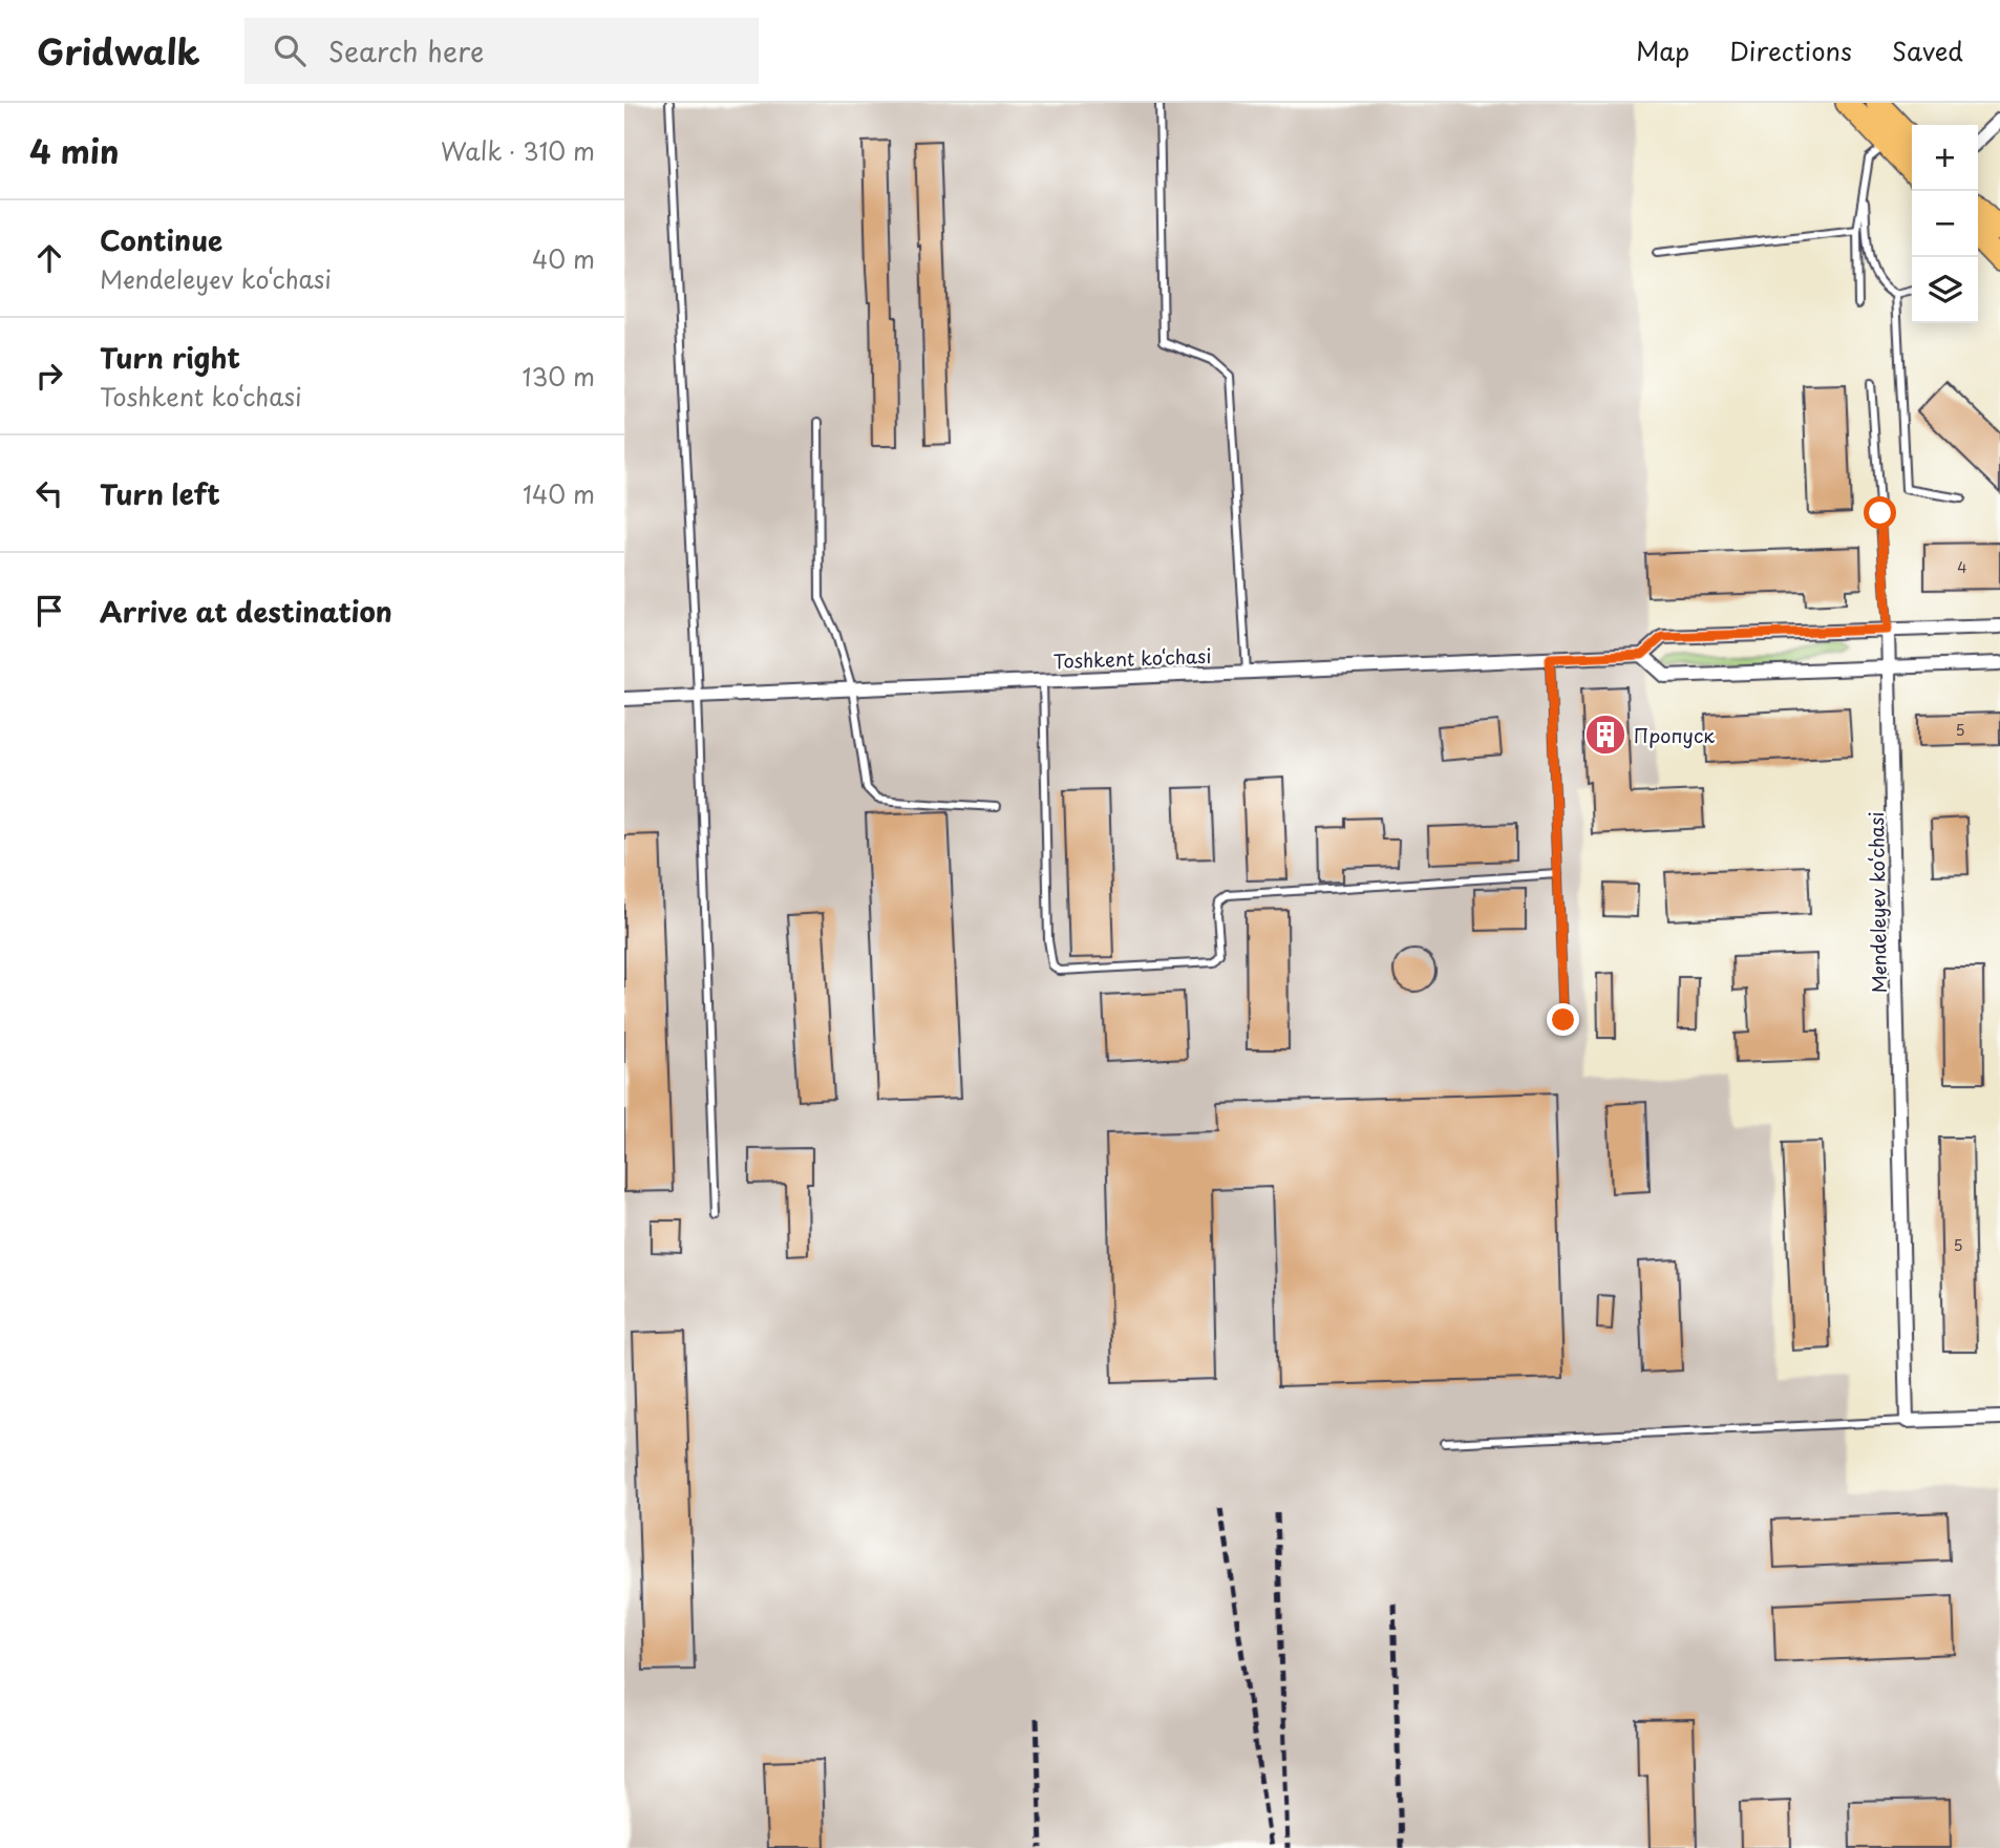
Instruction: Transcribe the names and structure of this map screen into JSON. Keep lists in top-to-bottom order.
{
  "streets": {
    "street": ["Toshkent ko‘chasi", "Mendeleyev ko‘chasi"]
  },
  "crossings": [
    ["Toshkent ko‘chasi", "Mendeleyev ko‘chasi"]
  ],
  "places": {
    "building": ["Пропуск"]
  },
  "house_numbers": ["4", "5", "5"],
  "page": {
    "header": "Gridwalk",
    "search": "Search here",
    "nav": ["Map", "Directions", "Saved"],
    "heading": ["4 min", "Walk · 310 m"],
    "map_buttons": ["+", "−"],
    "list": [
      ["Continue", "Mendeleyev ko‘chasi", "40 m"],
      ["Turn right", "Toshkent ko‘chasi", "130 m"],
      ["Turn left", "140 m"],
      "Arrive at destination"
    ]
  }
}
